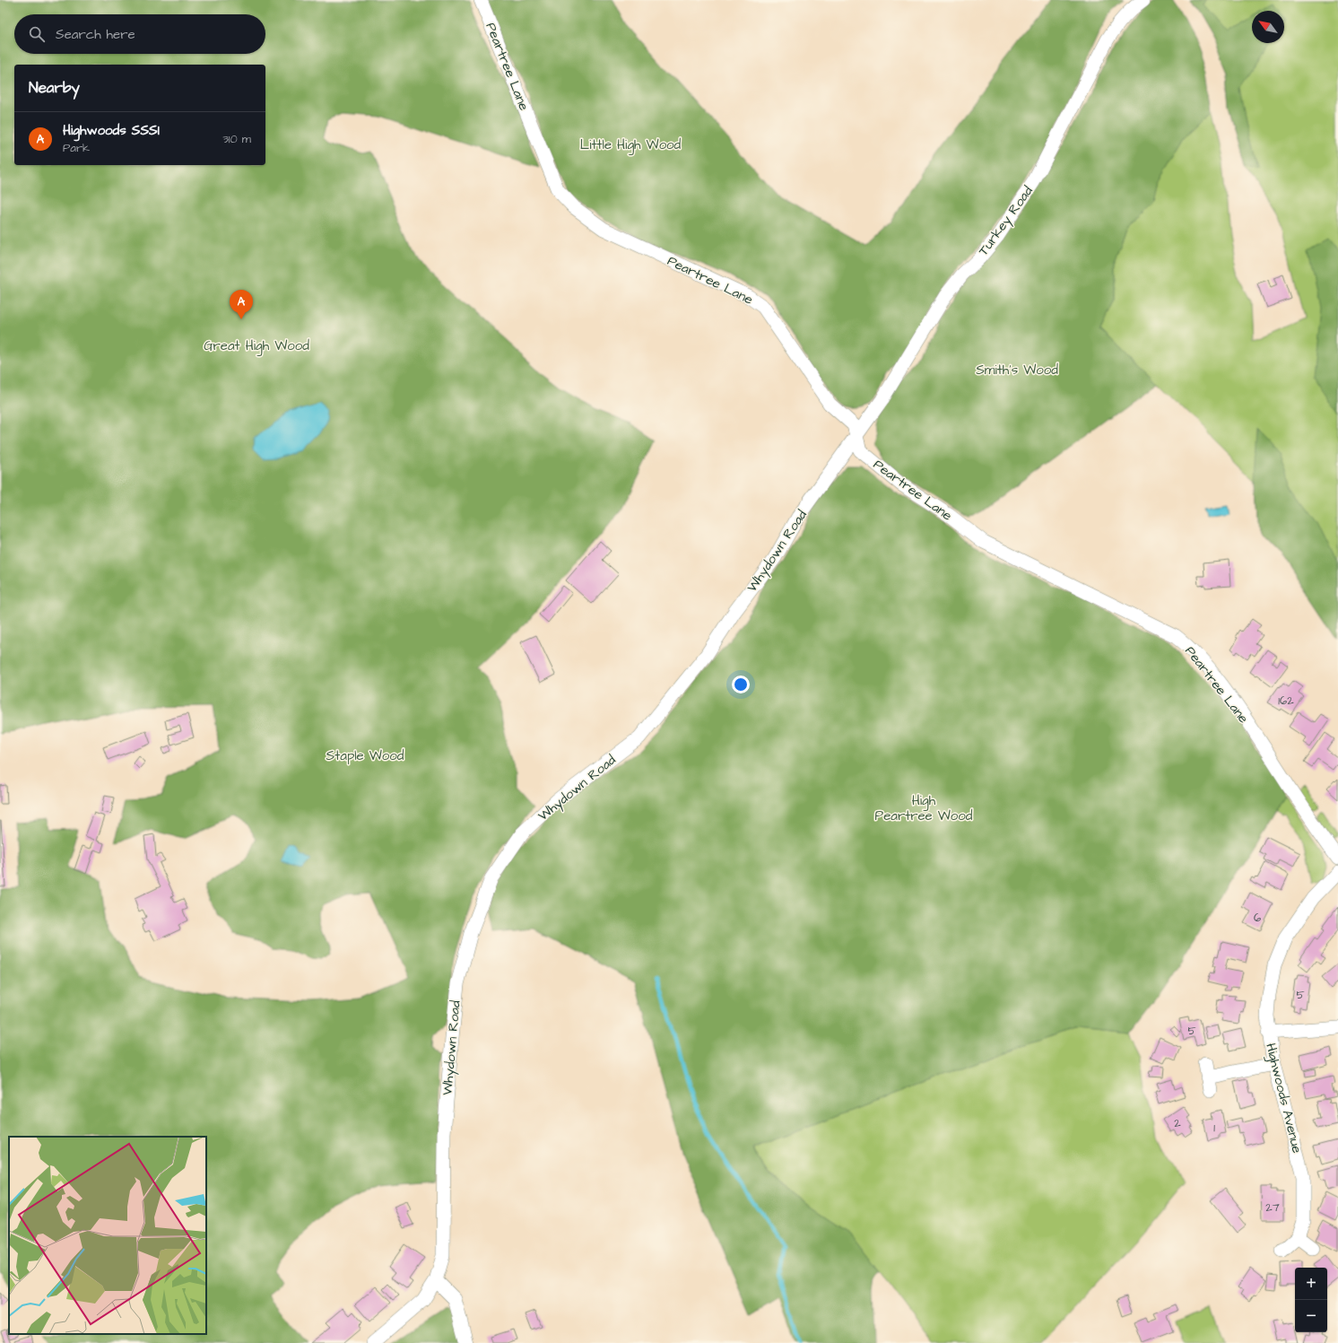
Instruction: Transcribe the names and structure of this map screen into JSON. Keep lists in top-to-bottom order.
{
  "streets": {
    "street": [
      "Peartree Lane",
      "Turkey Road",
      "Whydown Road",
      "Highwoods Avenue"
    ]
  },
  "crossings": [
    ["Peartree Lane", "Turkey Road"],
    ["Peartree Lane", "Whydown Road"],
    ["Turkey Road", "Whydown Road"]
  ],
  "parks": [
    "Little High Wood",
    "Great High Wood",
    "Smith's Wood",
    "Staple Wood",
    "High Peartree Wood"
  ],
  "house_numbers": [
    "162",
    "6",
    "5",
    "5",
    "2",
    "1",
    "27"
  ],
  "north": "top left",
  "page": {
    "search": "Search here",
    "heading": "Nearby",
    "list": [
      {
        "mark": "A",
        "name": "Highwoods SSSI",
        "note": "Park",
        "value": "310 m"
      }
    ],
    "pins": "A",
    "map_buttons": ["+", "−"]
  }
}
